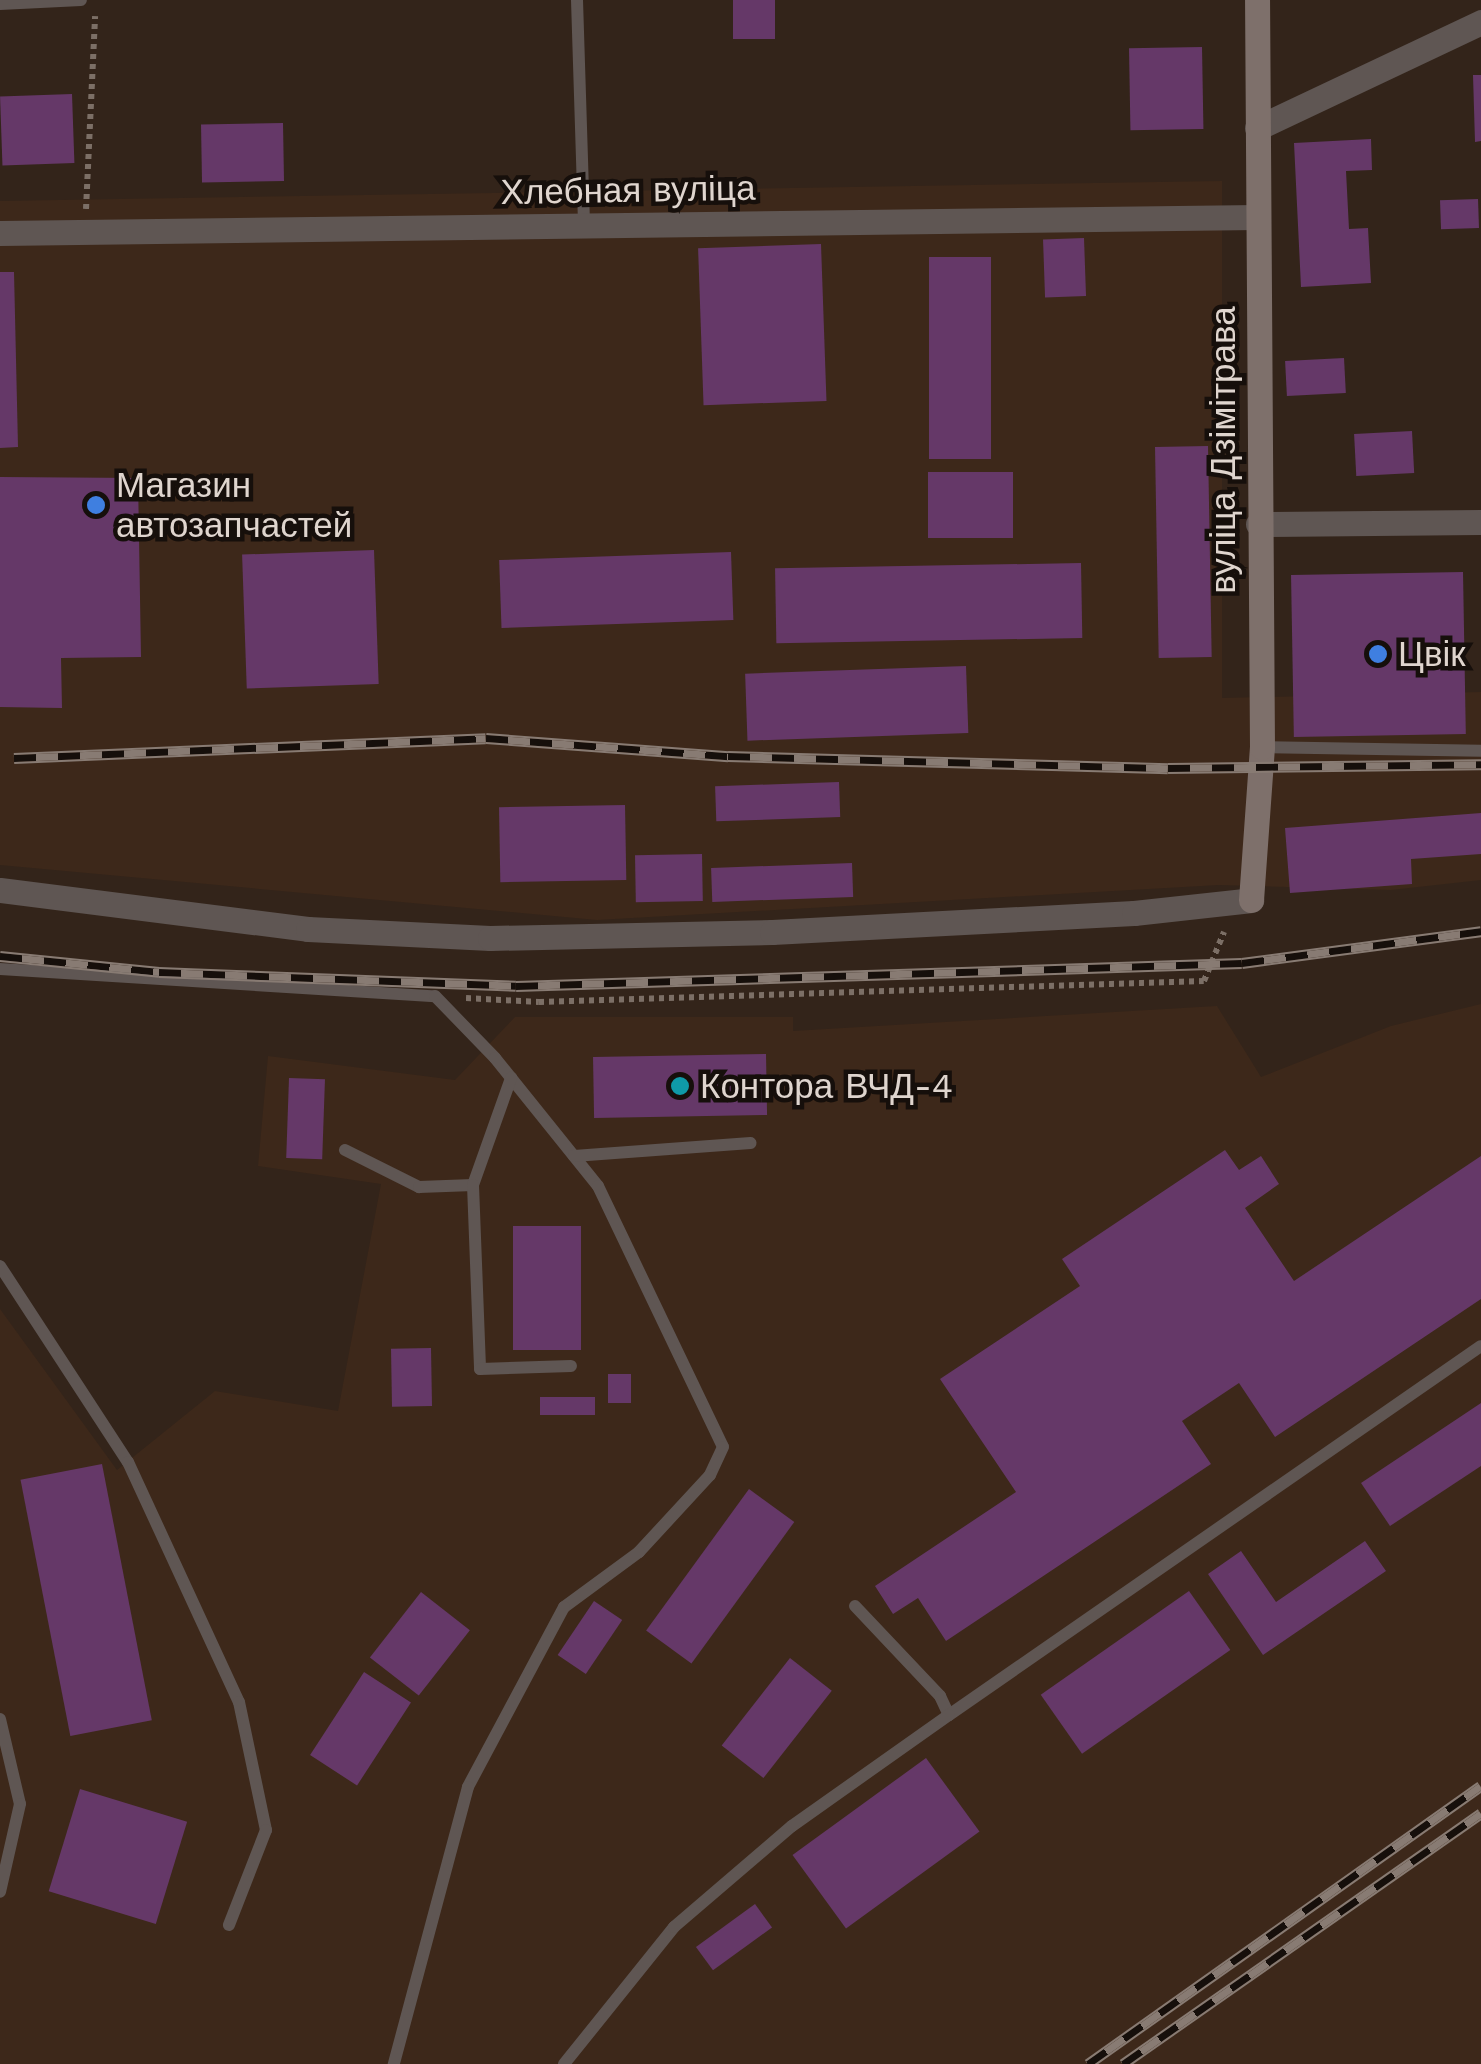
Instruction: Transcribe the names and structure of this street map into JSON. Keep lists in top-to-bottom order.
{
  "streets": {
    "street": ["Хлебная вуліца", "вуліца Дзімітрава"]
  },
  "crossings": [
    ["Хлебная вуліца", "вуліца Дзімітрава"]
  ],
  "places": ["Магазин автозапчастей", "Цвік", "Контора ВЧД-4"]
}
